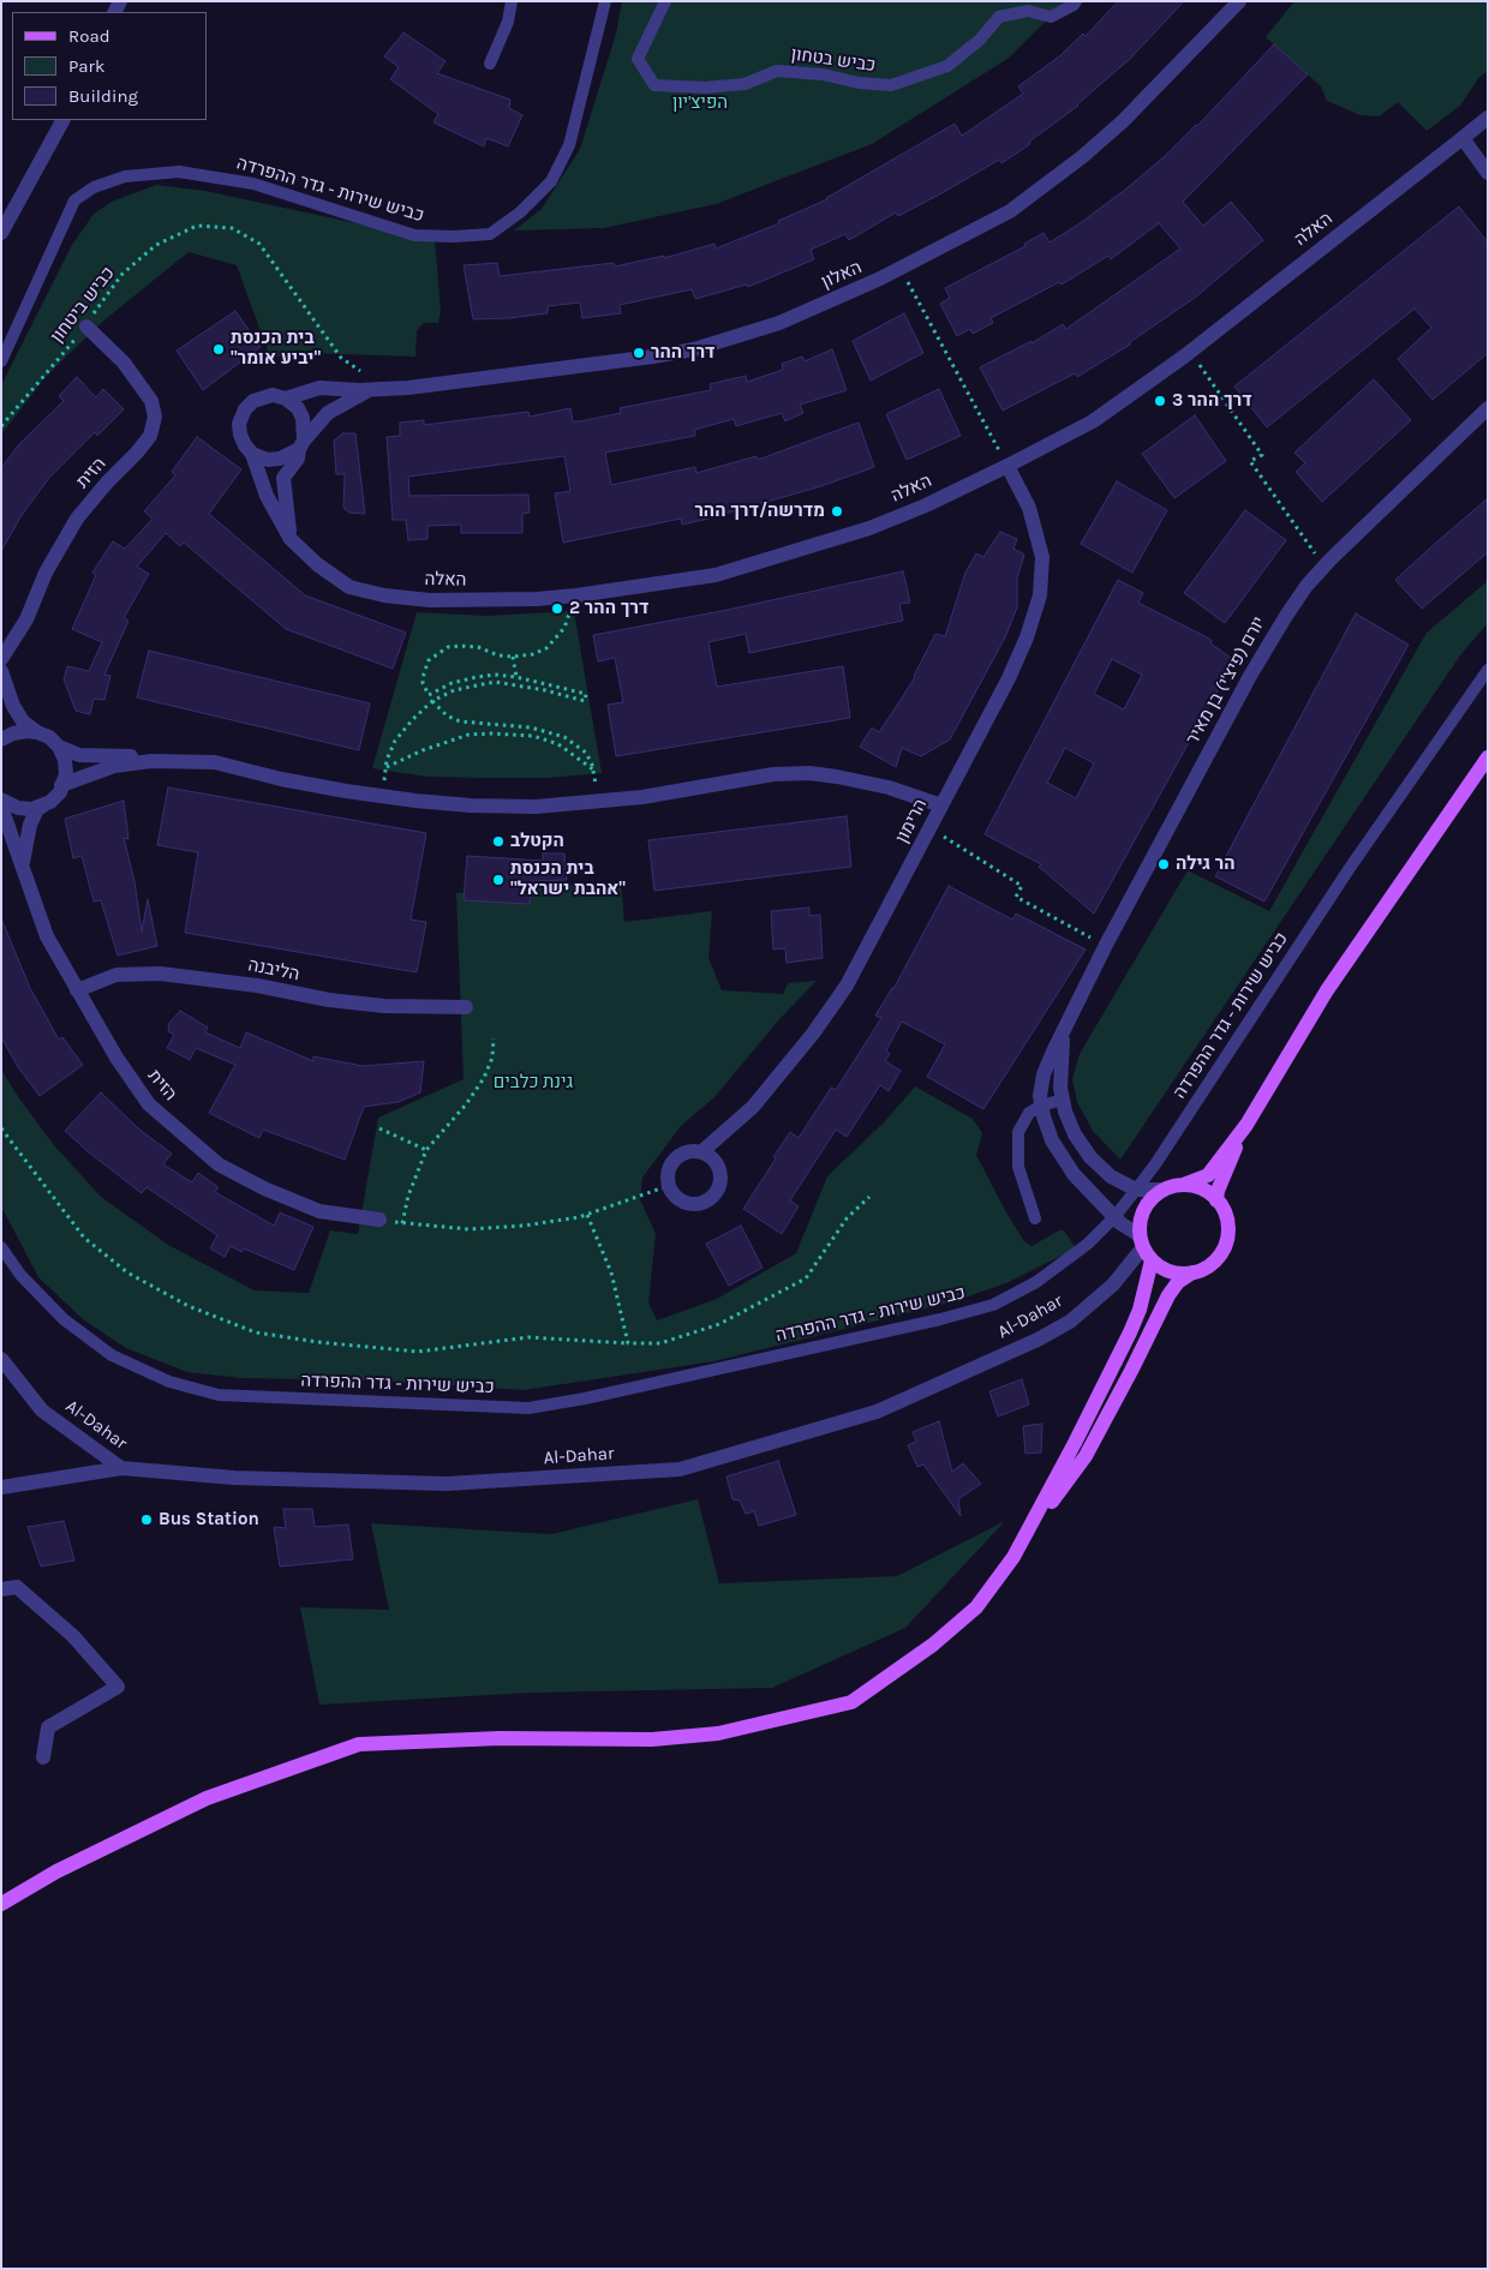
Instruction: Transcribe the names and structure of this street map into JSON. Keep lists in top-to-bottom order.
{
  "streets": {
    "street": [
      "האלה",
      "האלון",
      "הזית",
      "יורם (פיצ'י) בן מאיר",
      "הרימון",
      "הליבנה",
      "Al-Dahar"
    ],
    "lane": ["כביש בטחון", "כביש שירות - גדר ההפרדה"],
    "path": ["כביש ביטחון"]
  },
  "crossings": [
    ["כביש שירות - גדר ההפרדה", "יורם (פיצ'י) בן מאיר"],
    ["האלה", "האלון"],
    ["האלה", "הרימון"],
    ["האלון", "כביש ביטחון"],
    ["כביש ביטחון", "הזית"],
    ["הזית", "הליבנה"],
    ["יורם (פיצ'י) בן מאיר", "Al-Dahar"]
  ],
  "parks": ["הפיצ'יון", "גינת כלבים"],
  "places": [
    "בית הכנסת \"יביע אומר\"",
    "דרך ההר",
    "דרך ההר 3",
    "מדרשה/דרך ההר",
    "דרך ההר 2",
    "הקטלב",
    "הר גילה",
    "בית הכנסת \"אהבת ישראל\"",
    "Bus Station"
  ],
  "legend": ["Road", "Park", "Building"]
}
